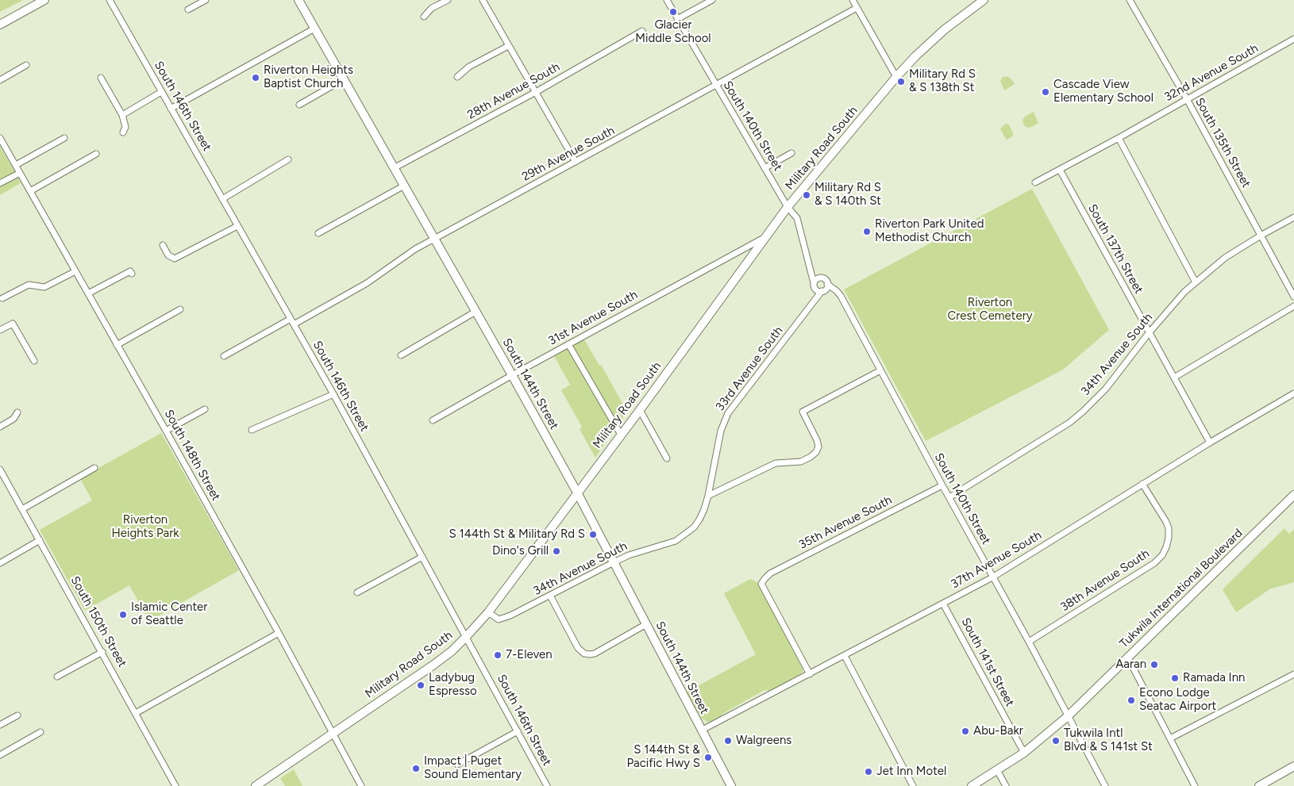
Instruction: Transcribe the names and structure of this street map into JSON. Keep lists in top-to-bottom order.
{
  "streets": {
    "street": [
      "32nd Avenue South",
      "28th Avenue South",
      "South 146th Street",
      "South 140th Street",
      "South 135th Street",
      "Military Road South",
      "29th Avenue South",
      "South 137th Street",
      "31st Avenue South",
      "34th Avenue South",
      "33rd Avenue South",
      "South 144th Street",
      "South 148th Street",
      "35th Avenue South",
      "37th Avenue South",
      "38th Avenue South",
      "Tukwila International Boulevard",
      "South 150th Street",
      "South 141st Street"
    ]
  },
  "crossings": [
    ["32nd Avenue South", "South 135th Street"],
    ["32nd Avenue South", "South 137th Street"],
    ["28th Avenue South", "South 144th Street"],
    ["South 146th Street", "Military Road South"],
    ["South 146th Street", "29th Avenue South"],
    ["South 140th Street", "Military Road South"],
    ["South 140th Street", "29th Avenue South"],
    ["South 140th Street", "34th Avenue South"],
    ["South 140th Street", "33rd Avenue South"],
    ["South 140th Street", "35th Avenue South"],
    ["South 140th Street", "37th Avenue South"],
    ["South 140th Street", "38th Avenue South"],
    ["South 140th Street", "Tukwila International Boulevard"],
    ["South 135th Street", "34th Avenue South"],
    ["Military Road South", "31st Avenue South"],
    ["Military Road South", "34th Avenue South"],
    ["Military Road South", "South 144th Street"],
    ["Military Road South", "South 148th Street"],
    ["29th Avenue South", "South 144th Street"],
    ["South 137th Street", "34th Avenue South"],
    ["South 137th Street", "37th Avenue South"],
    ["31st Avenue South", "South 144th Street"],
    ["34th Avenue South", "33rd Avenue South"],
    ["34th Avenue South", "South 144th Street"],
    ["South 144th Street", "37th Avenue South"],
    ["35th Avenue South", "37th Avenue South"],
    ["37th Avenue South", "38th Avenue South"],
    ["37th Avenue South", "South 141st Street"],
    ["Tukwila International Boulevard", "South 141st Street"]
  ],
  "parks": ["Riverton Crest Cemetery", "Riverton Heights Park"],
  "places": [
    "Glacier Middle School",
    "Riverton Heights Baptist Church",
    "Military Rd S & S 138th St",
    "Cascade View Elementary School",
    "Military Rd S & S 140th St",
    "Riverton Park United Methodist Church",
    "S 144th St & Military Rd S",
    "Dino's Grill",
    "Islamic Center of Seattle",
    "7-Eleven",
    "Aaran",
    "Ramada Inn",
    "Ladybug Espresso",
    "Econo Lodge Seatac Airport",
    "Abu-Bakr",
    "Walgreens",
    "Tukwila Intl Blvd & S 141st St",
    "S 144th St & Pacific Hwy S",
    "Impact | Puget Sound Elementary",
    "Jet Inn Motel"
  ]
}
